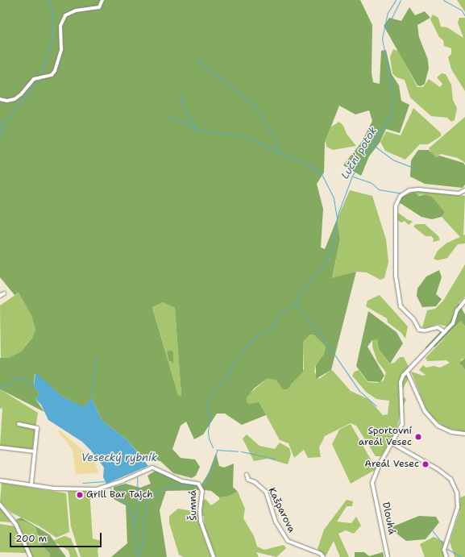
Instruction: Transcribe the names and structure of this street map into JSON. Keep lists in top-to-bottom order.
{
  "streets": {
    "street": ["Šumná", "Kašparova", "Dlouhá"]
  },
  "water": ["Luční potok", "Vesecký rybník"],
  "places": ["Sportovní areál Vesec", "Areál Vesec", "Grill Bar Tajch"],
  "scale_bar": "200 m"
}
